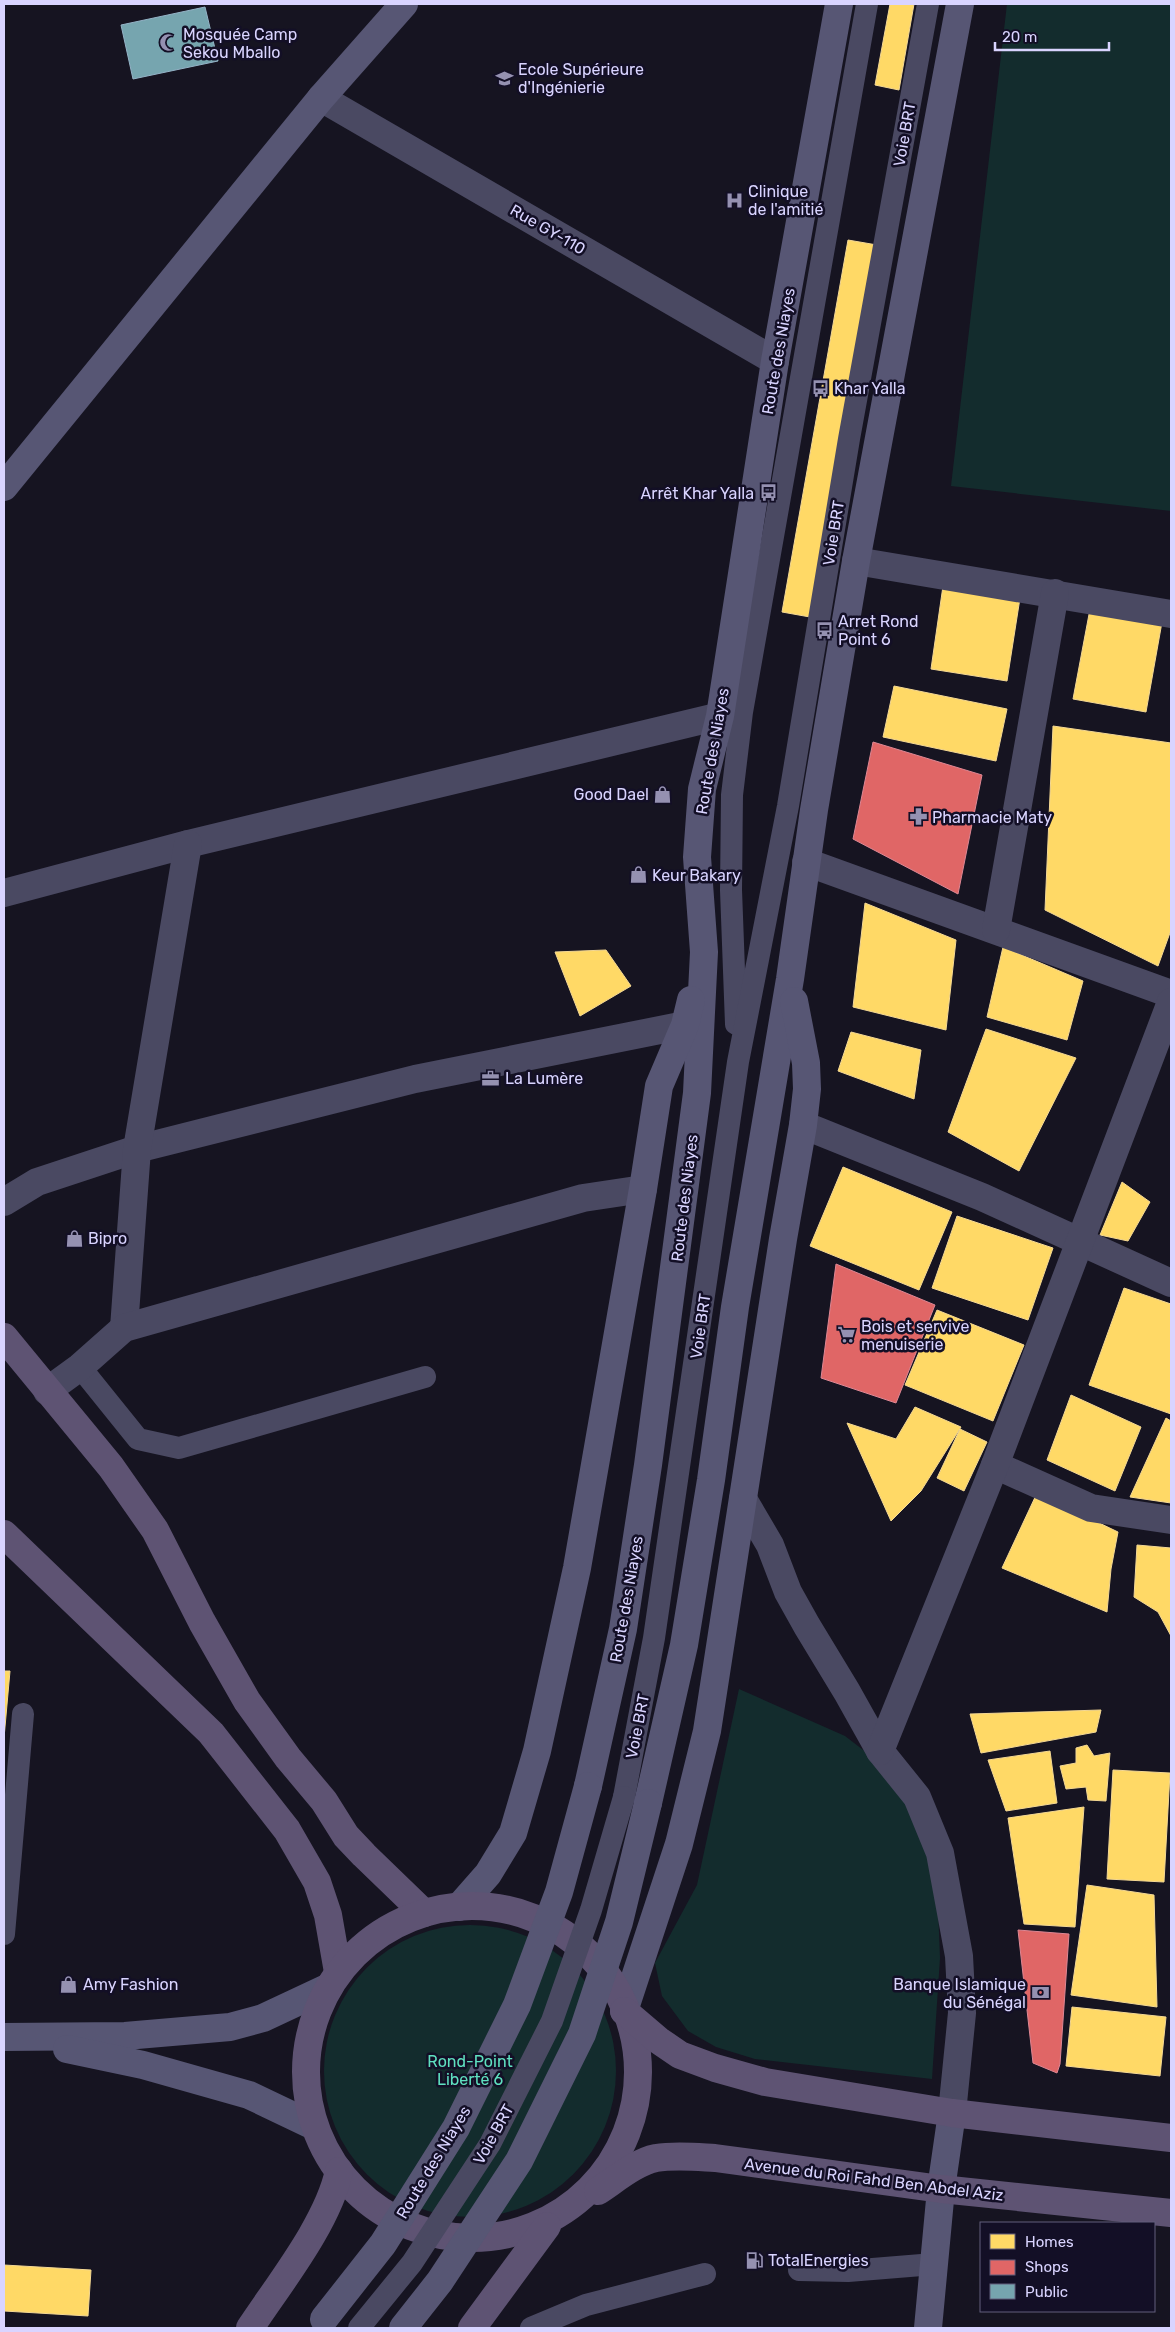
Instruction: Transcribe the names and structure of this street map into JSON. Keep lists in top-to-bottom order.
{
  "streets": {
    "main road": ["Route des Niayes", "Avenue du Roi Fahd Ben Abdel Aziz"],
    "street": ["Rue GY-110"],
    "lane": ["Voie BRT"]
  },
  "crossings": [
    ["Rue GY-110", "Route des Niayes"]
  ],
  "parks": ["Rond-Point Liberté 6"],
  "places": {
    "mosque": ["Mosquée Camp Sekou Mballo"],
    "school or university": ["Ecole Supérieure d'Ingénierie"],
    "hospital": ["Clinique de l'amitié"],
    "bus stop": ["Khar Yalla", "Arrêt Khar Yalla", "Arret Rond Point 6"],
    "shop": [
      "Good Dael",
      "Keur Bakary",
      "Bipro",
      "Amy Fashion"
    ],
    "pharmacy": ["Pharmacie Maty"],
    "office": ["La Lumère"],
    "supermarket": ["Bois et servive menuiserie"],
    "bank": ["Banque Islamique du Sénégal"],
    "fuel station": ["TotalEnergies"]
  },
  "legend": ["Homes", "Shops", "Public"],
  "scale_bar": "20 m"
}
